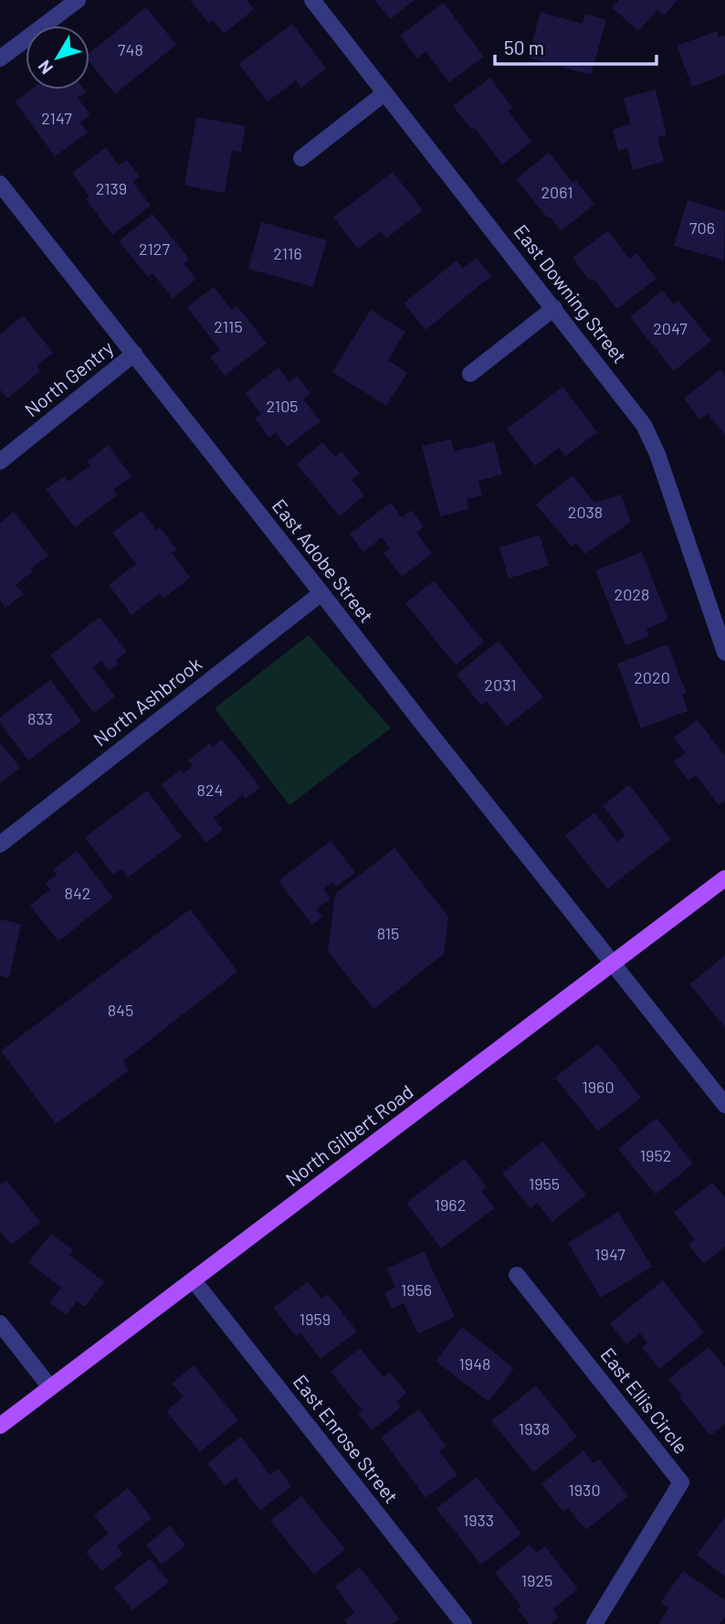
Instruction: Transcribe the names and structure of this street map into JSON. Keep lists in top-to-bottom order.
{
  "streets": {
    "main road": ["North Gilbert Road"],
    "street": [
      "East Downing Street",
      "North Gentry",
      "East Adobe Street",
      "North Ashbrook",
      "East Ellis Circle",
      "East Enrose Street"
    ]
  },
  "crossings": [
    ["North Gentry", "East Adobe Street"],
    ["East Adobe Street", "North Ashbrook"],
    ["East Adobe Street", "North Gilbert Road"],
    ["North Gilbert Road", "East Enrose Street"]
  ],
  "house_numbers": [
    "748",
    "2147",
    "2139",
    "2061",
    "706",
    "2127",
    "2116",
    "2115",
    "2047",
    "2105",
    "2038",
    "2028",
    "2020",
    "2031",
    "833",
    "824",
    "842",
    "815",
    "845",
    "1960",
    "1952",
    "1955",
    "1962",
    "1947",
    "1956",
    "1959",
    "1948",
    "1938",
    "1930",
    "1933",
    "1925"
  ],
  "scale_bar": "50 m",
  "north": "bottom left"
}
